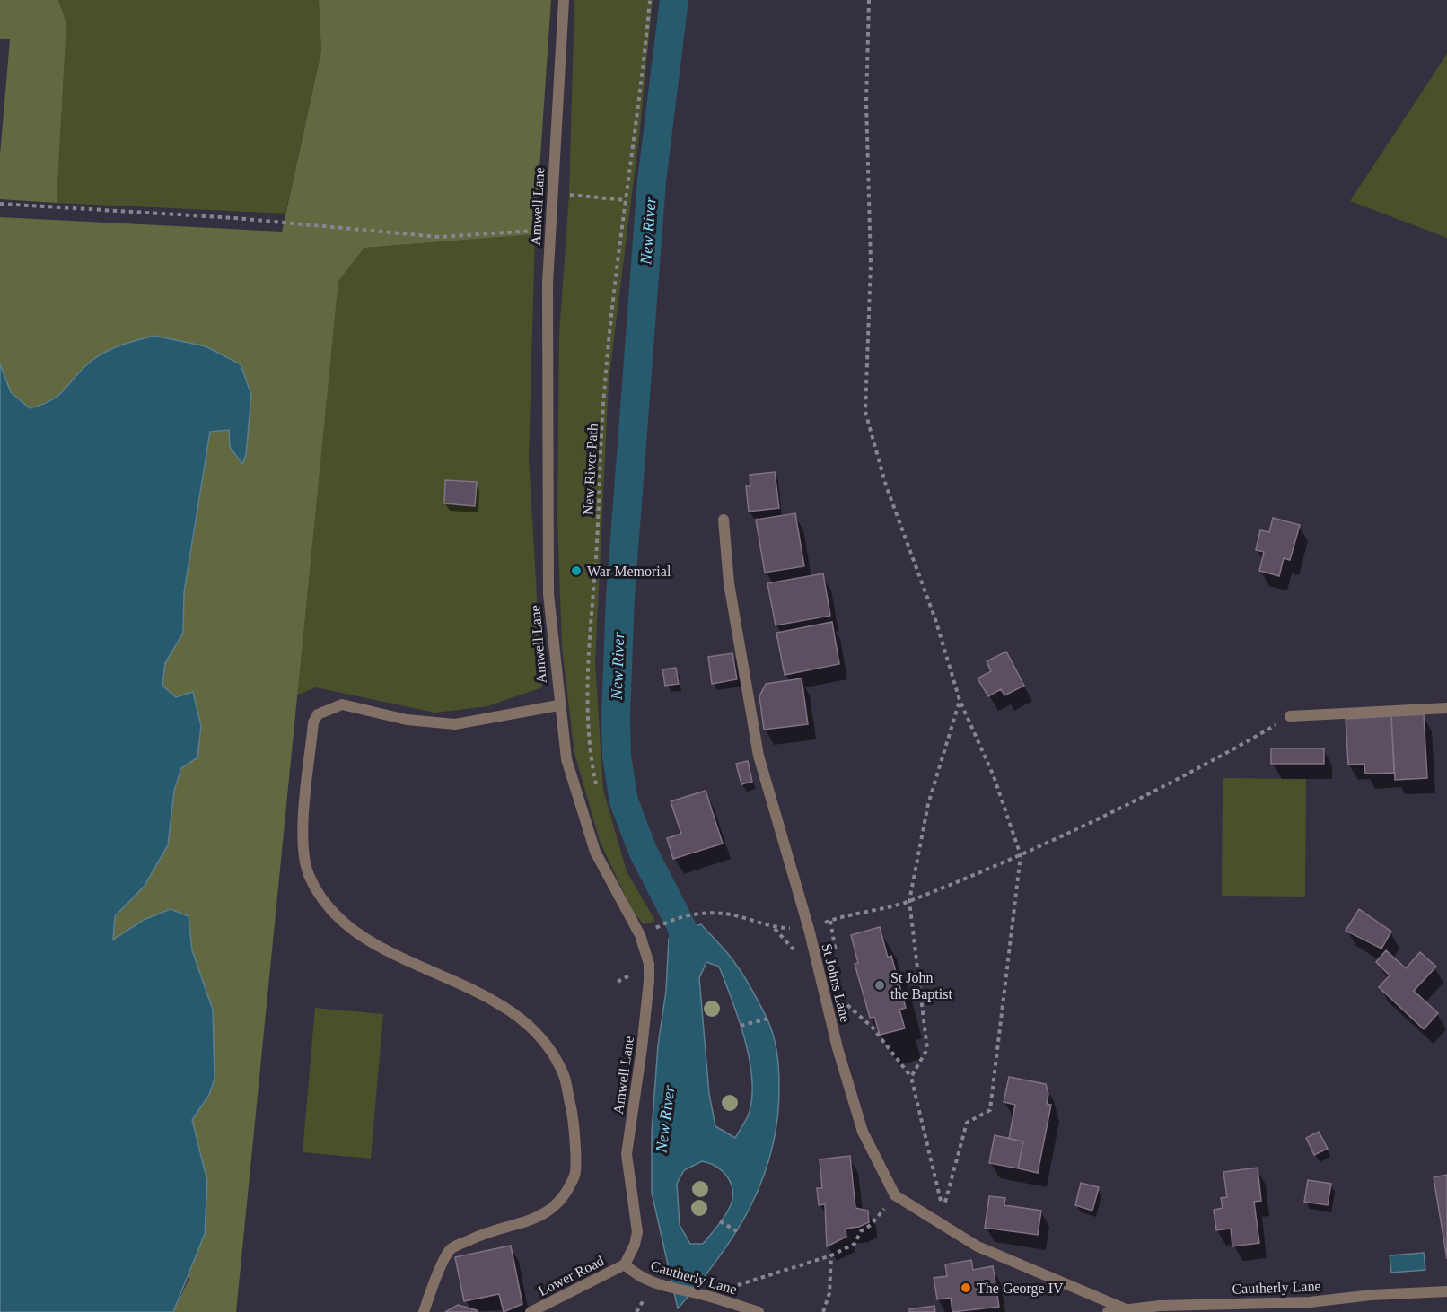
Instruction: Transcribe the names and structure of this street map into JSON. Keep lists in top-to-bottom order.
{
  "streets": {
    "street": [
      "Amwell Lane",
      "St Johns Lane",
      "Lower Road",
      "Cautherly Lane"
    ],
    "path": ["New River Path"]
  },
  "crossings": [
    ["Amwell Lane", "Lower Road"],
    ["Amwell Lane", "Cautherly Lane"],
    ["St Johns Lane", "Cautherly Lane"],
    ["Lower Road", "Cautherly Lane"]
  ],
  "water": ["New River"],
  "places": ["War Memorial", "St John the Baptist", "The George IV"]
}
